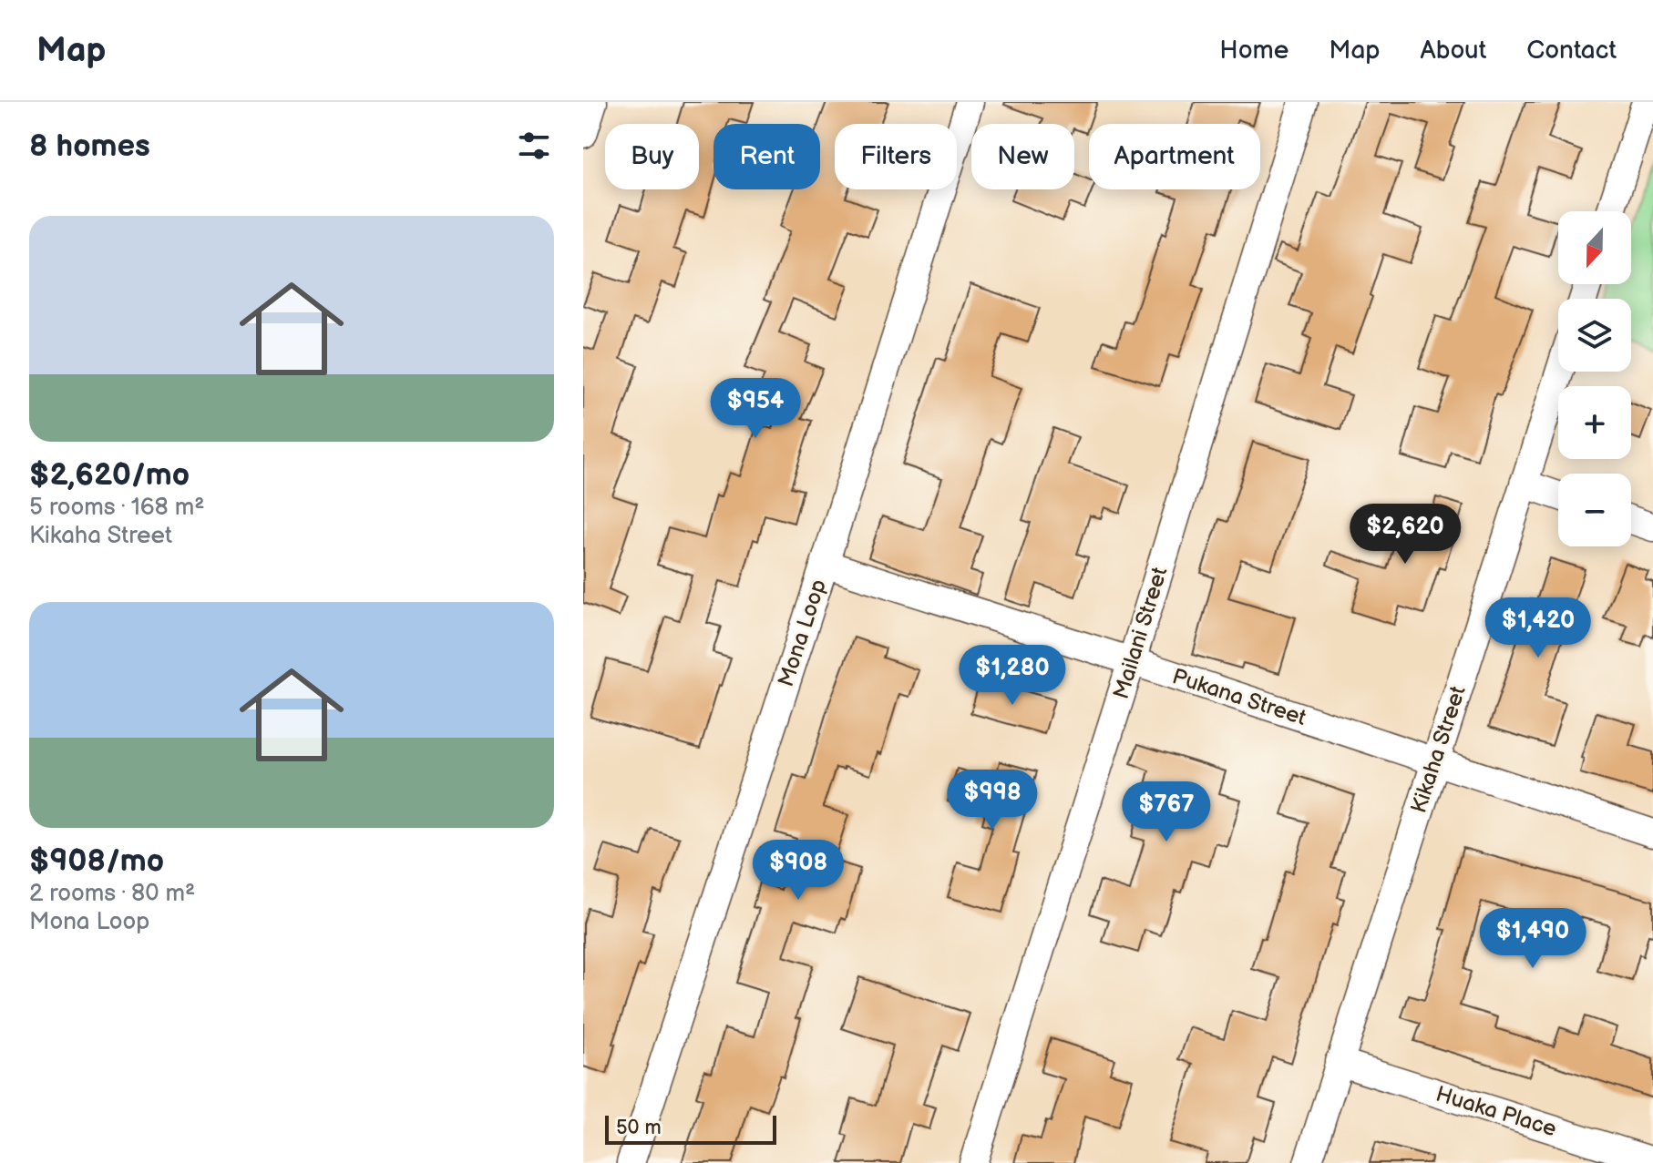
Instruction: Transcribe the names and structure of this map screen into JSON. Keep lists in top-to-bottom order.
{
  "streets": {
    "street": [
      "Mona Loop",
      "Mailani Street",
      "Pukana Street",
      "Kikaha Street",
      "Huaka Place"
    ]
  },
  "crossings": [
    ["Mona Loop", "Pukana Street"],
    ["Mailani Street", "Pukana Street"],
    ["Pukana Street", "Kikaha Street"],
    ["Kikaha Street", "Huaka Place"]
  ],
  "scale_bar": "50 m",
  "north": "bottom",
  "page": {
    "header": "Map",
    "nav": [
      "Home",
      "Map",
      "About",
      "Contact"
    ],
    "heading": "8 homes",
    "chip": [
      "Buy",
      "Rent",
      "Filters",
      "New",
      "Apartment"
    ],
    "list": [
      {
        "name": "$2,620/mo",
        "note": "5 rooms · 168 m² · Kikaha Street"
      },
      {
        "name": "$908/mo",
        "note": "2 rooms · 80 m² · Mona Loop"
      }
    ],
    "map_buttons": ["+", "−"],
    "price": [
      "$954",
      "$2,620",
      "$1,420",
      "$1,280",
      "$998",
      "$767",
      "$908",
      "$1,490"
    ],
    "scale": "50 m"
  }
}
